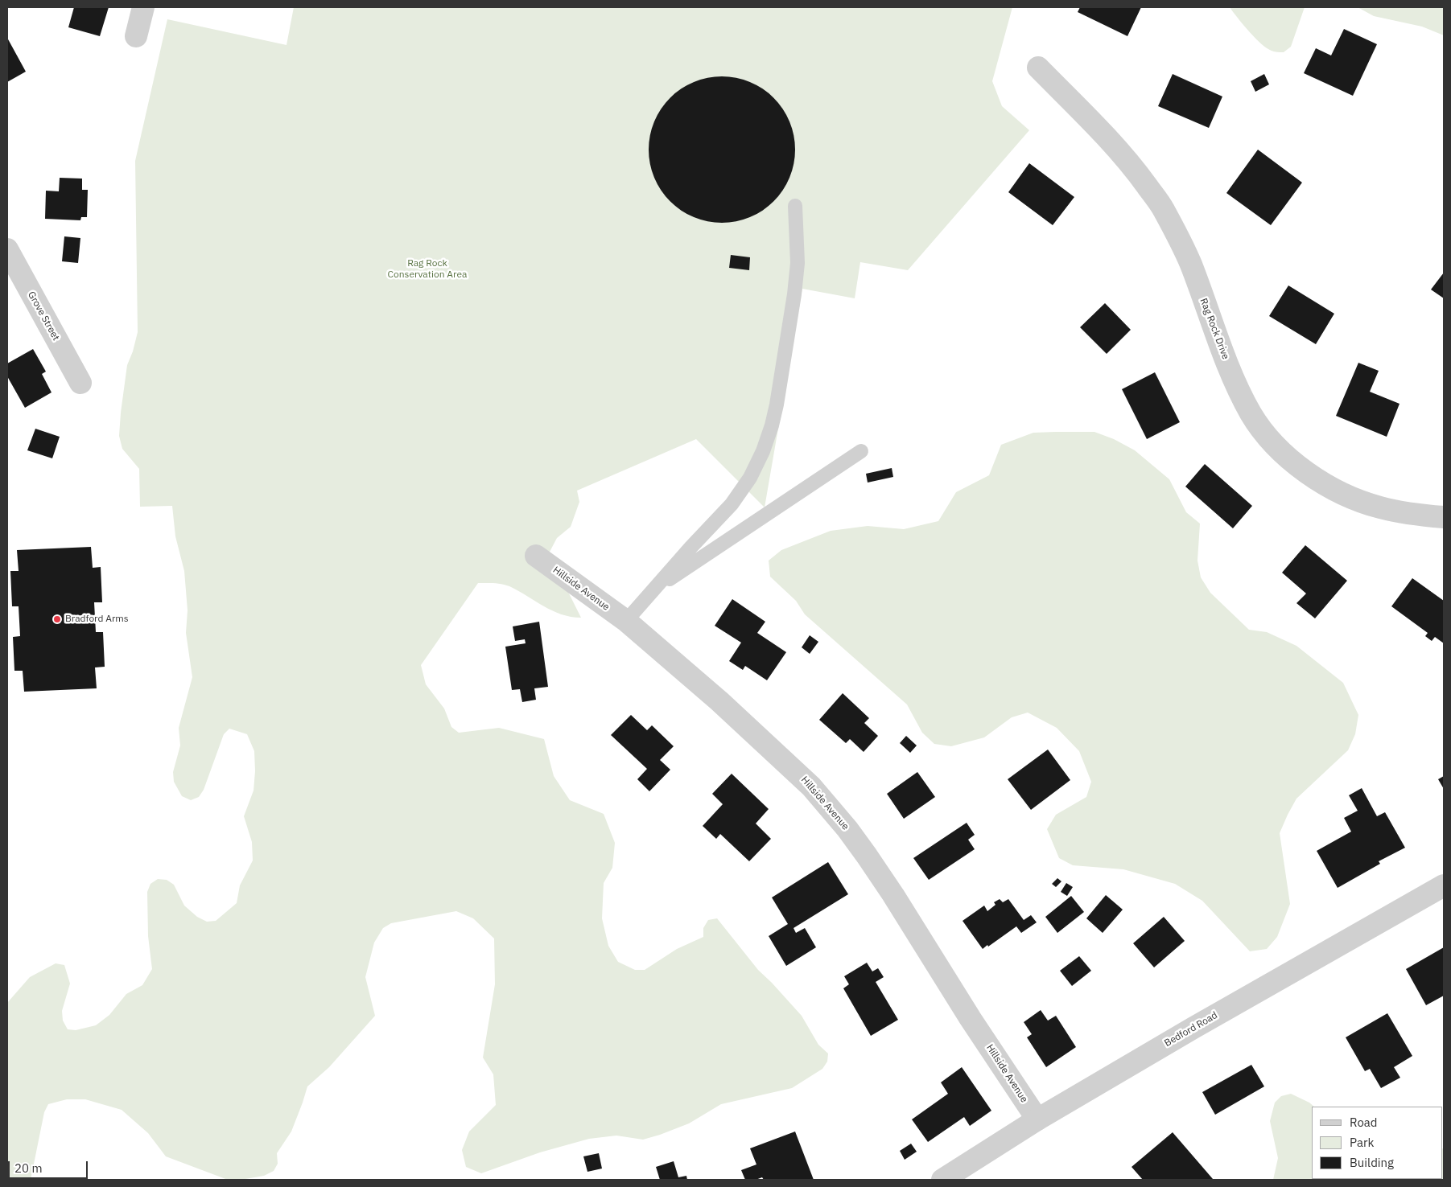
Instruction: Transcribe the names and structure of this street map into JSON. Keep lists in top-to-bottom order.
{
  "streets": {
    "street": [
      "Grove Street",
      "Rag Rock Drive",
      "Hillside Avenue",
      "Bedford Road"
    ]
  },
  "crossings": [
    ["Hillside Avenue", "Bedford Road"]
  ],
  "parks": ["Rag Rock Conservation Area"],
  "places": ["Bradford Arms"],
  "legend": ["Road", "Park", "Building"],
  "scale_bar": "20 m"
}
